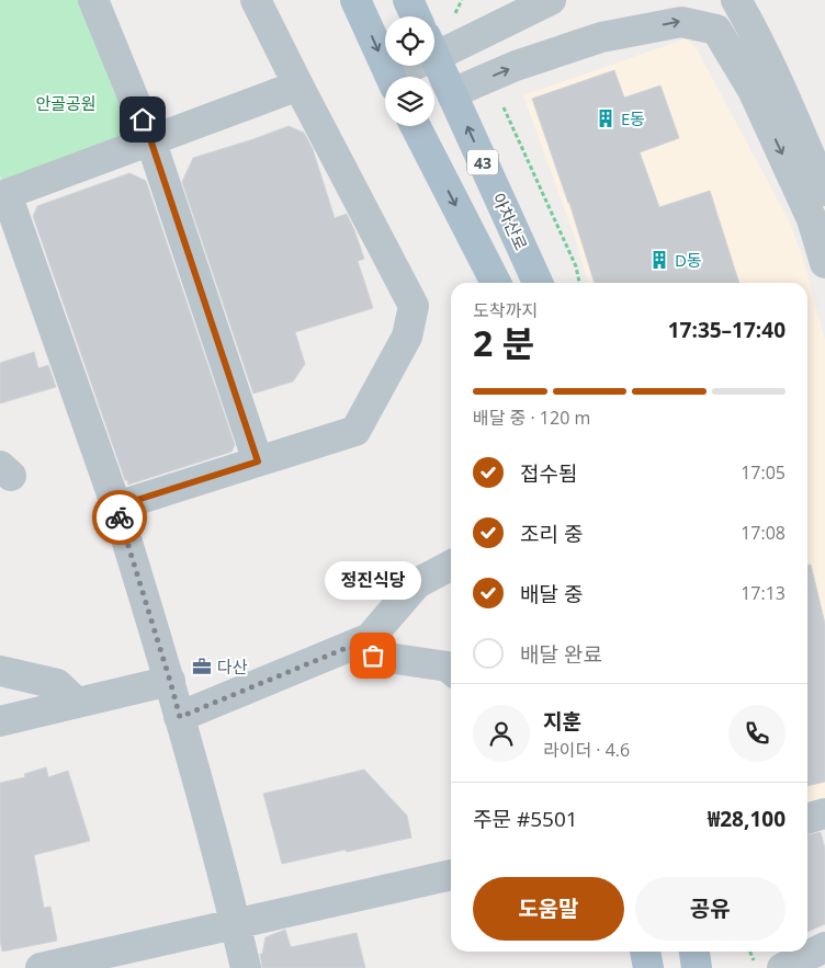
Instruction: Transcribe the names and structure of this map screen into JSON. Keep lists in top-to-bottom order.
{
  "streets": {
    "main road": ["43", "아차산로"]
  },
  "parks": ["안골공원"],
  "places": {
    "building": ["E동", "D동"],
    "other": ["정진식당"],
    "office": ["다산"]
  },
  "page": {
    "heading": ["2 분", "도착까지", "17:35–17:40"],
    "panel": [
      "지훈",
      "라이더 · 4.6",
      "주문 #5501",
      "₩28,100"
    ],
    "bar": "배달 중 · 120 m",
    "list": [
      ["접수됨", "17:05"],
      ["조리 중", "17:08"],
      ["배달 중", "17:13"],
      "배달 완료"
    ],
    "bubble": "정진식당",
    "buttons": ["도움말", "공유"]
  }
}
